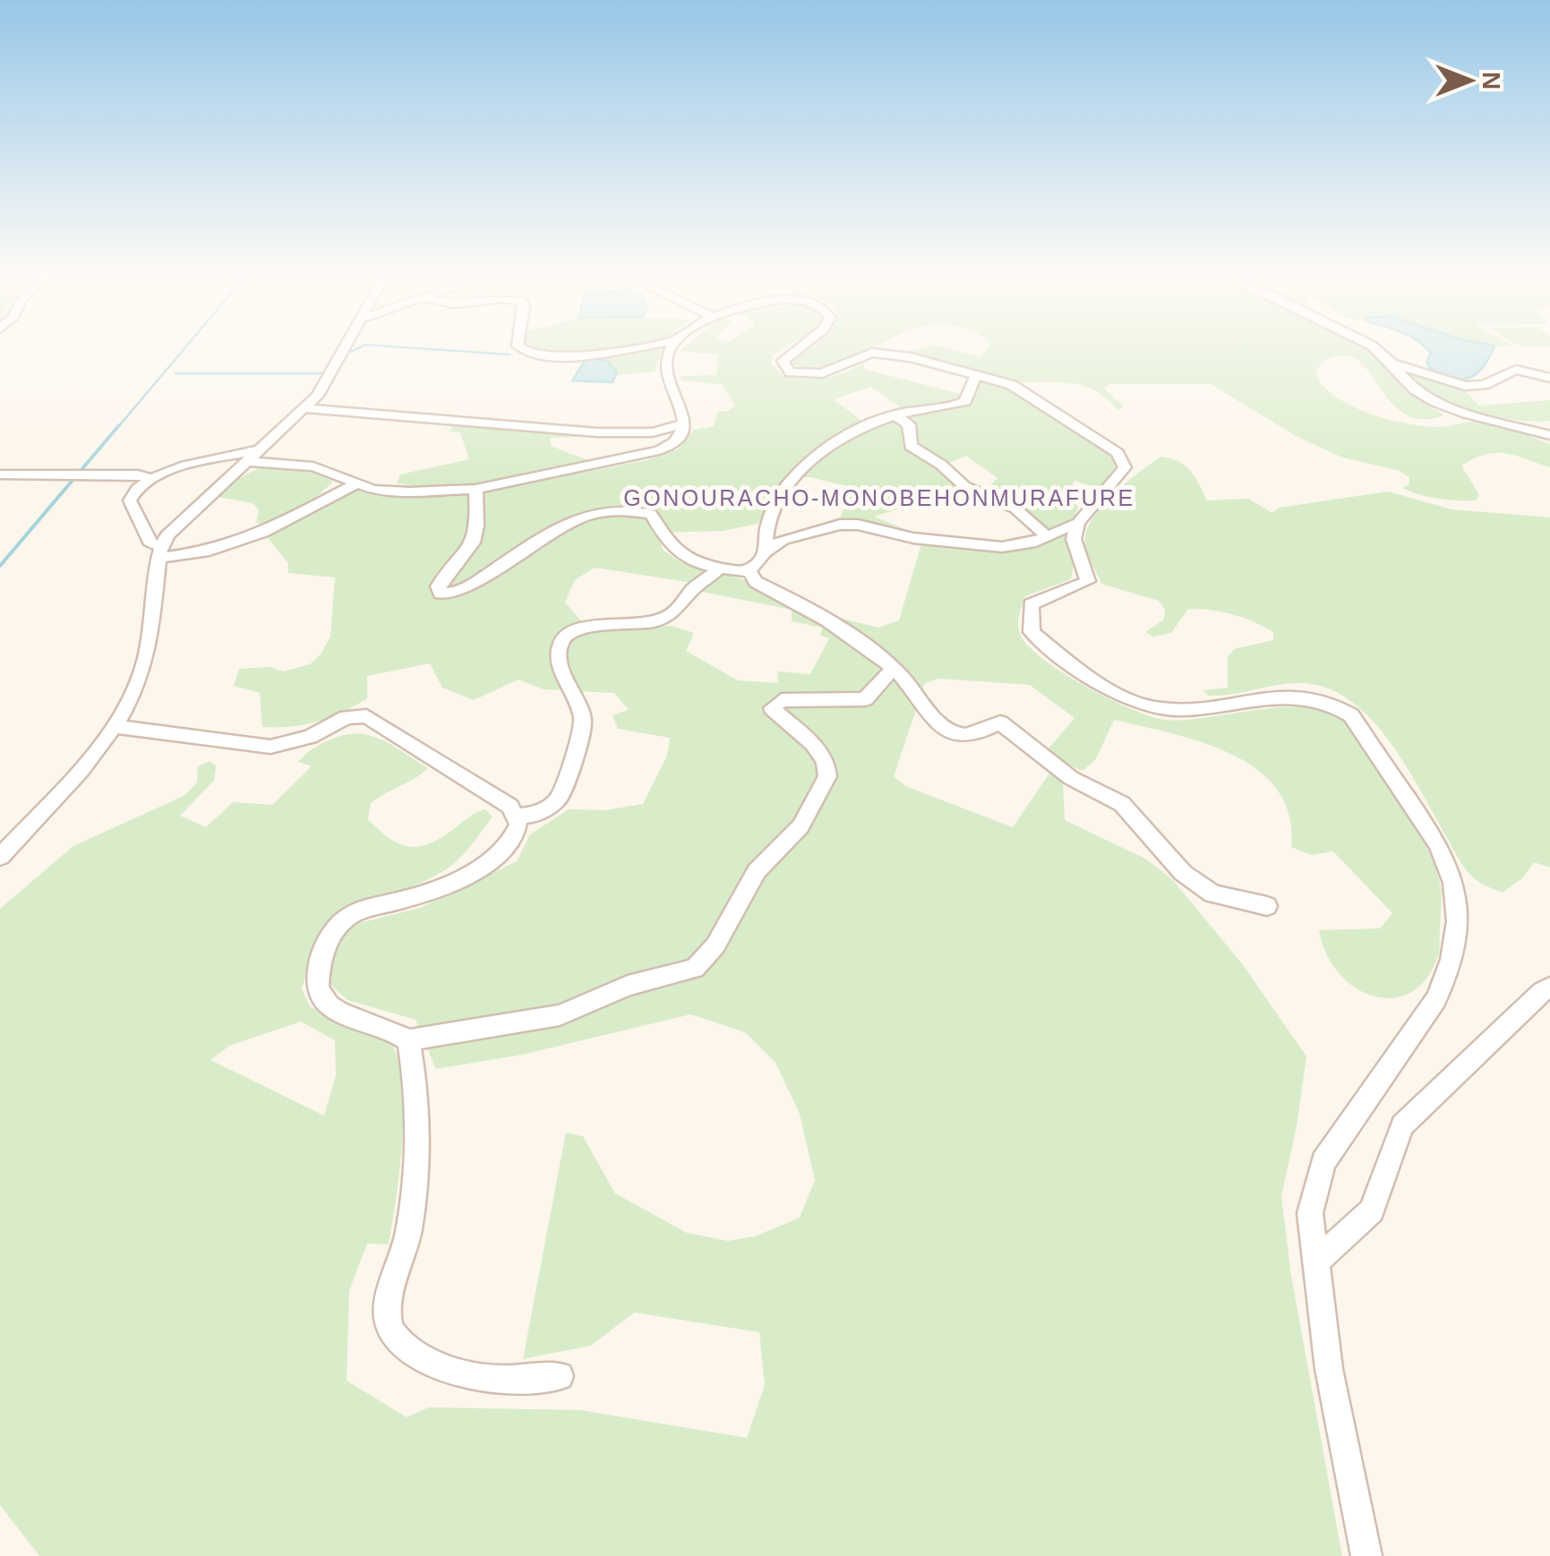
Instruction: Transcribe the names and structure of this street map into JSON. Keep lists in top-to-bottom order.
{
  "districts": ["GONOURACHO-MONOBEHONMURAFURE"],
  "north": "right"
}
